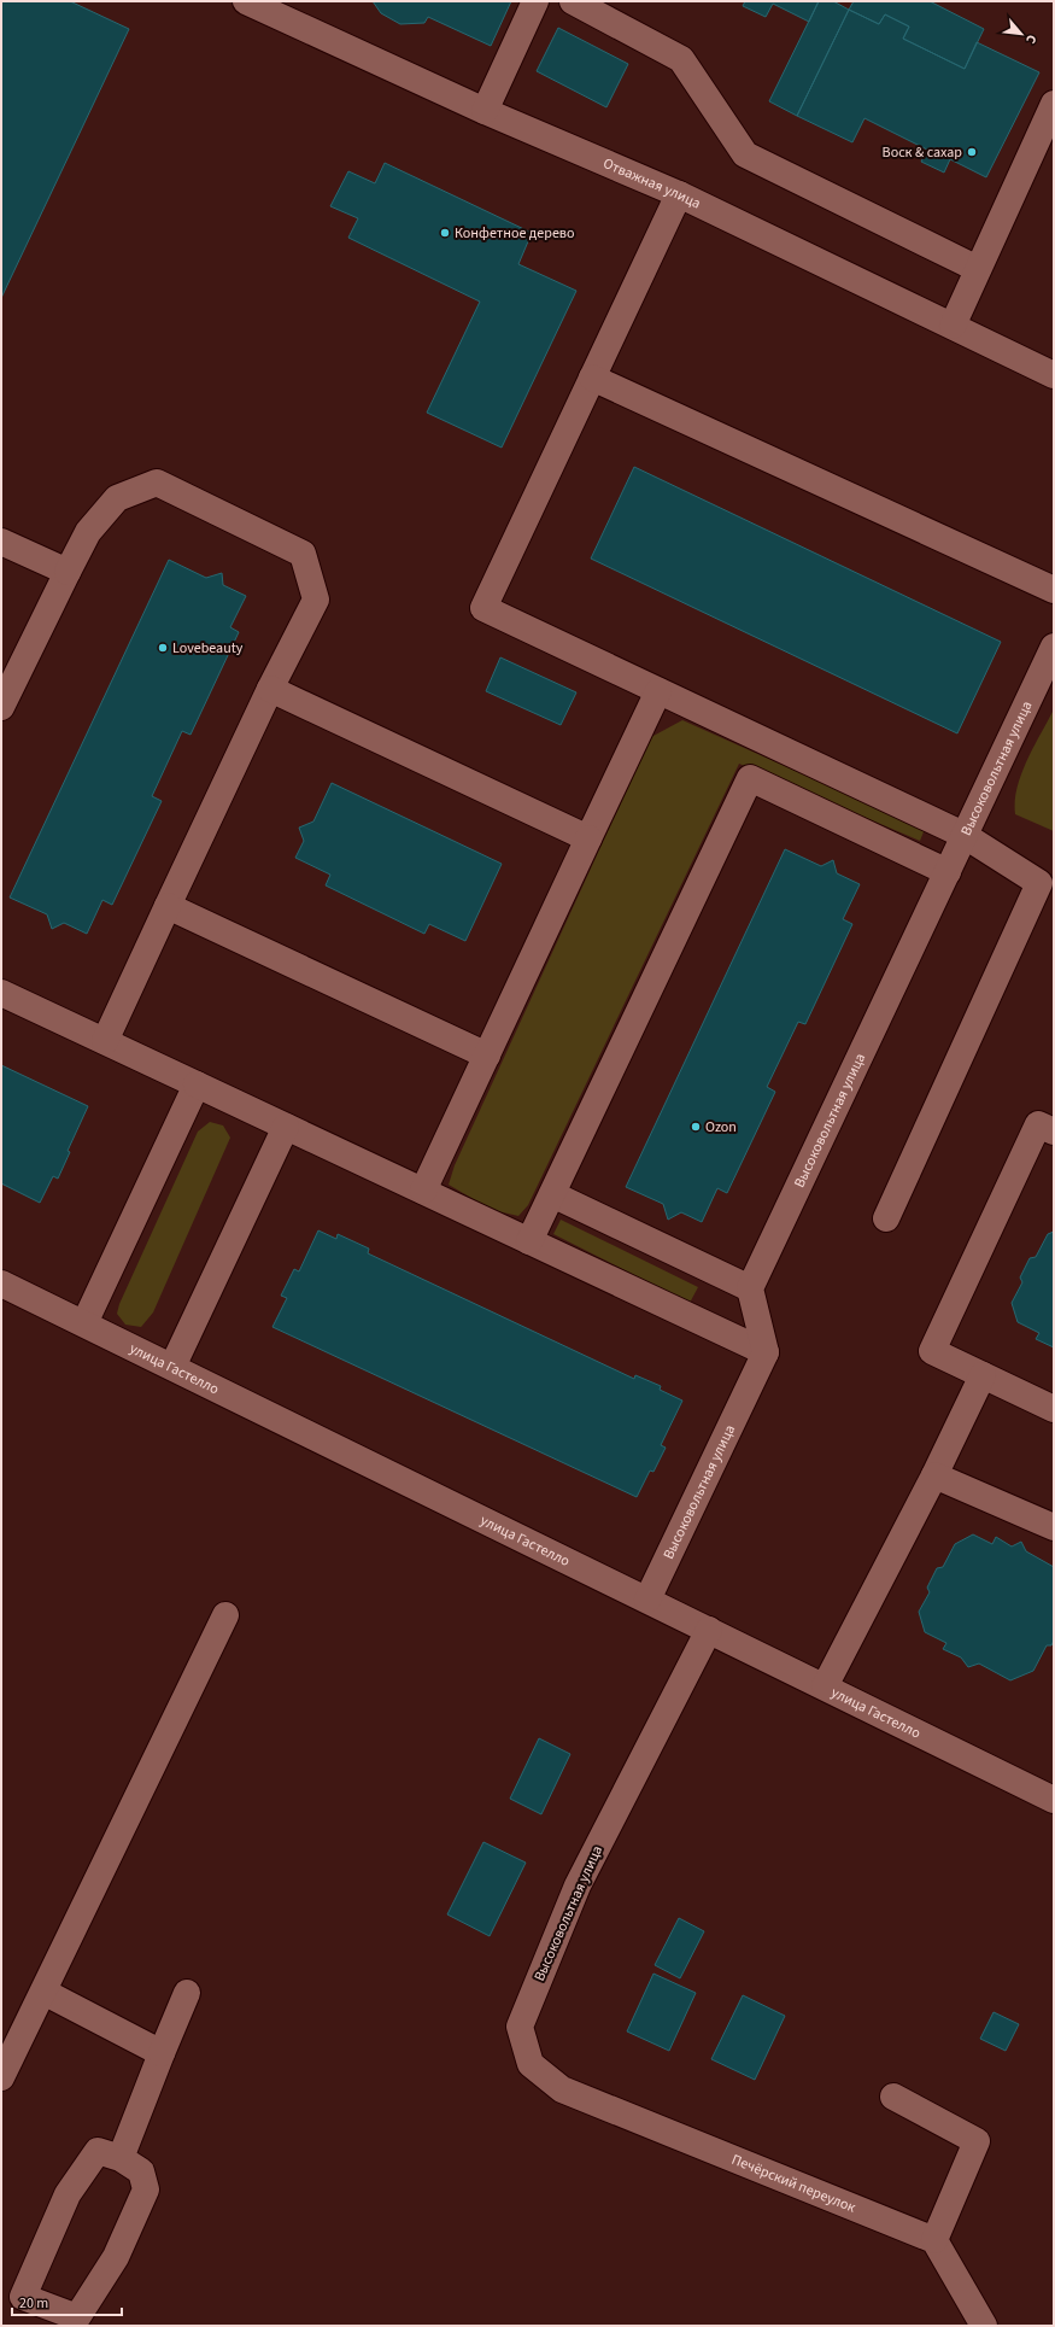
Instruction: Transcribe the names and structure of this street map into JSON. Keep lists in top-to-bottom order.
{
  "streets": {
    "street": [
      "Отважная улица",
      "Высоковольтная улица",
      "улица Гастелло",
      "Печёрский переулок"
    ]
  },
  "crossings": [
    ["Высоковольтная улица", "улица Гастелло"],
    ["Высоковольтная улица", "Печёрский переулок"]
  ],
  "places": [
    "Воск & сахар",
    "Конфетное дерево",
    "Lovebeauty",
    "Ozon"
  ],
  "scale_bar": "20 m",
  "north": "bottom right"
}
